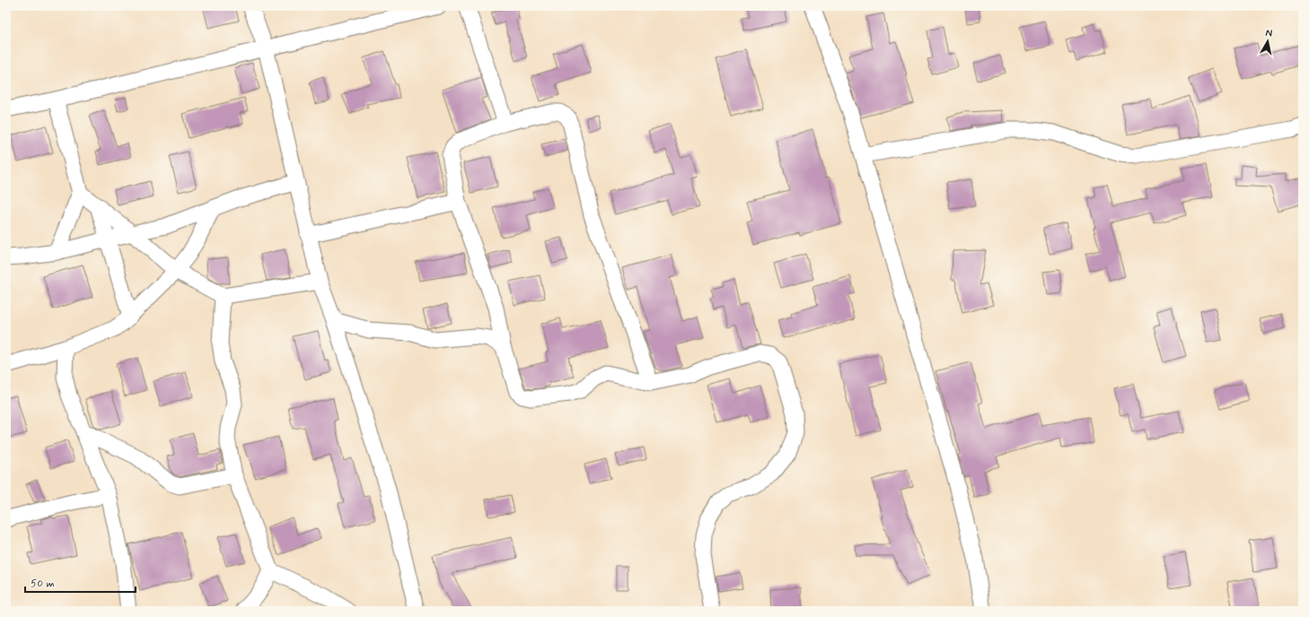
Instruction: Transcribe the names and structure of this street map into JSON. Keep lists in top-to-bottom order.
{
  "scale_bar": "50 m",
  "north": "top"
}
